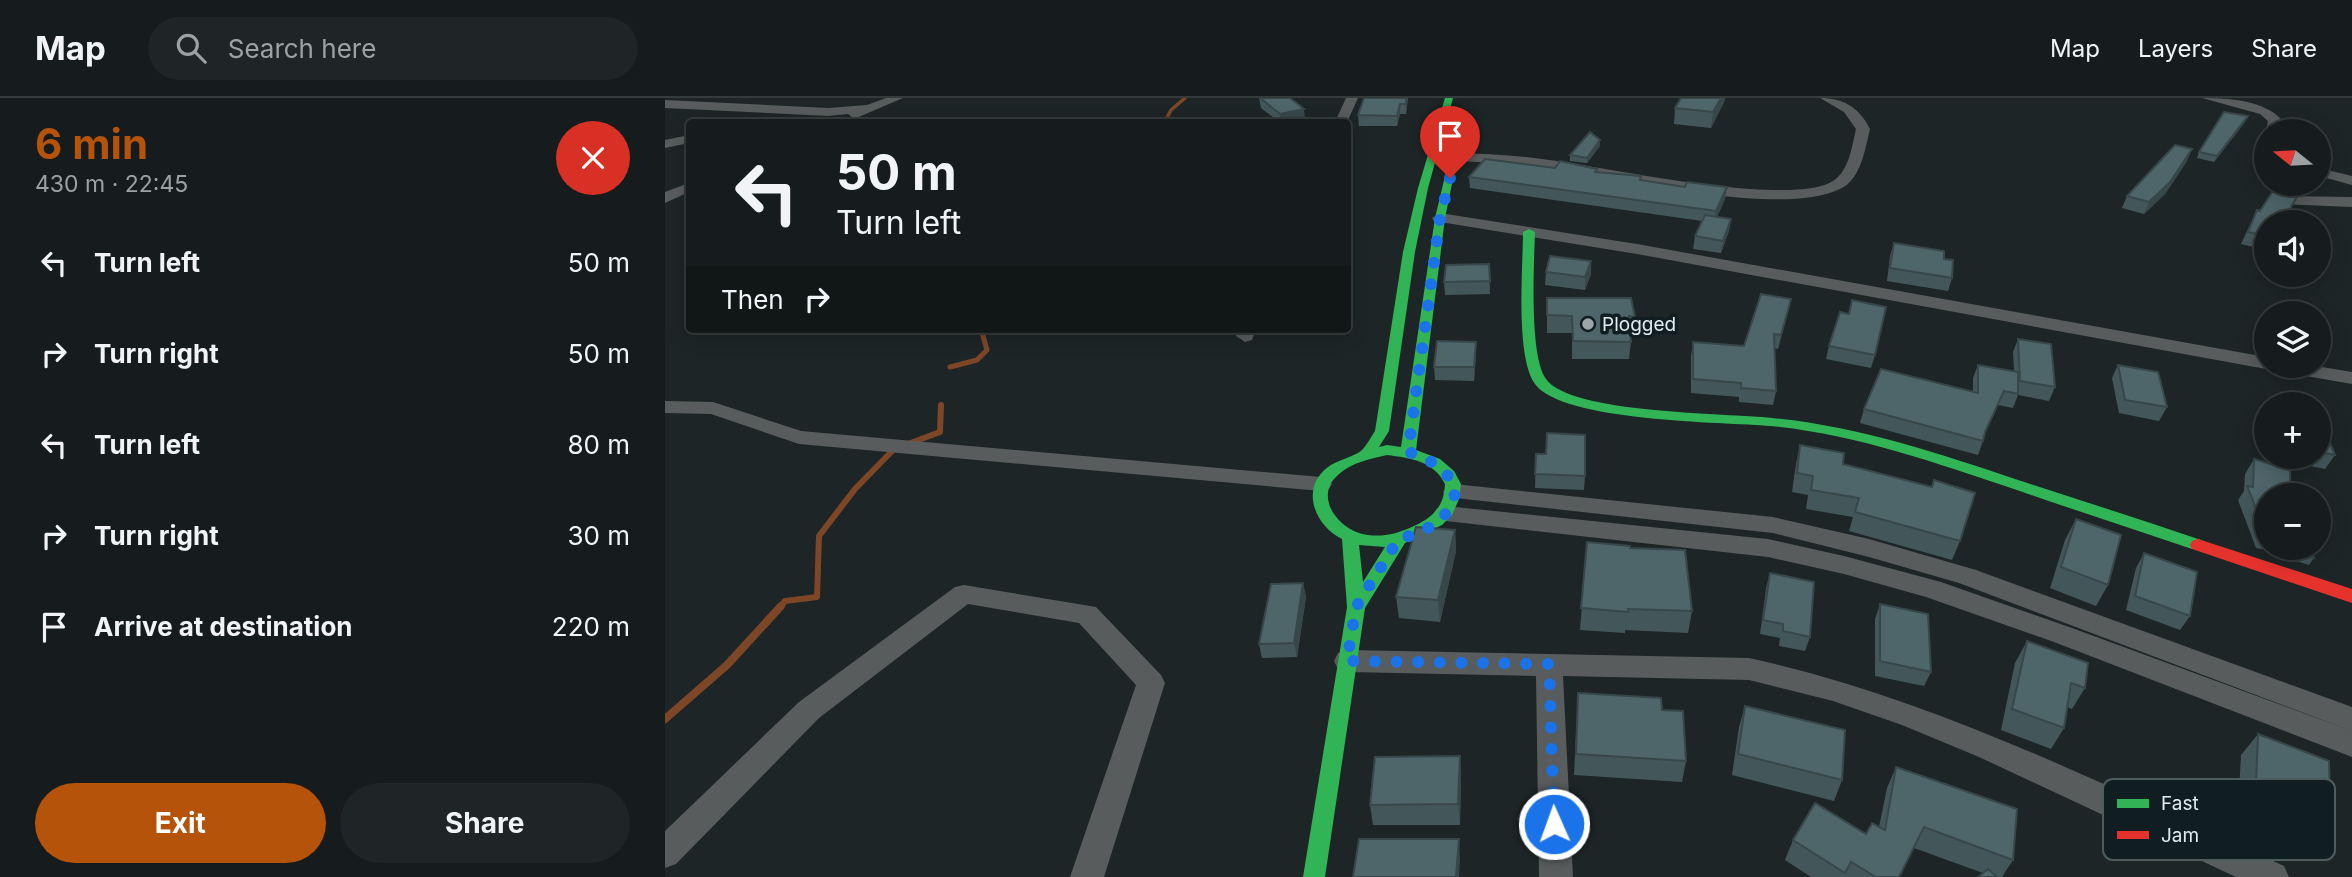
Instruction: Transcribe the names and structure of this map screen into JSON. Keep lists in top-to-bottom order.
{
  "places": ["Plogged"],
  "legend": ["Fast", "Jam"],
  "north": "left",
  "page": {
    "header": "Map",
    "search": "Search here",
    "nav": ["Map", "Layers", "Share"],
    "heading": ["6 min", "430 m · 22:45"],
    "map_buttons": ["+", "−"],
    "turn": ["50 m", "Turn left"],
    "list": [
      {
        "name": "Turn left",
        "value": "50 m"
      },
      {
        "name": "Turn right",
        "value": "50 m"
      },
      {
        "name": "Turn left",
        "value": "80 m"
      },
      {
        "name": "Turn right",
        "value": "30 m"
      },
      {
        "name": "Arrive at destination",
        "value": "220 m"
      }
    ],
    "then": "Then",
    "buttons": ["Exit", "Share"]
  }
}
